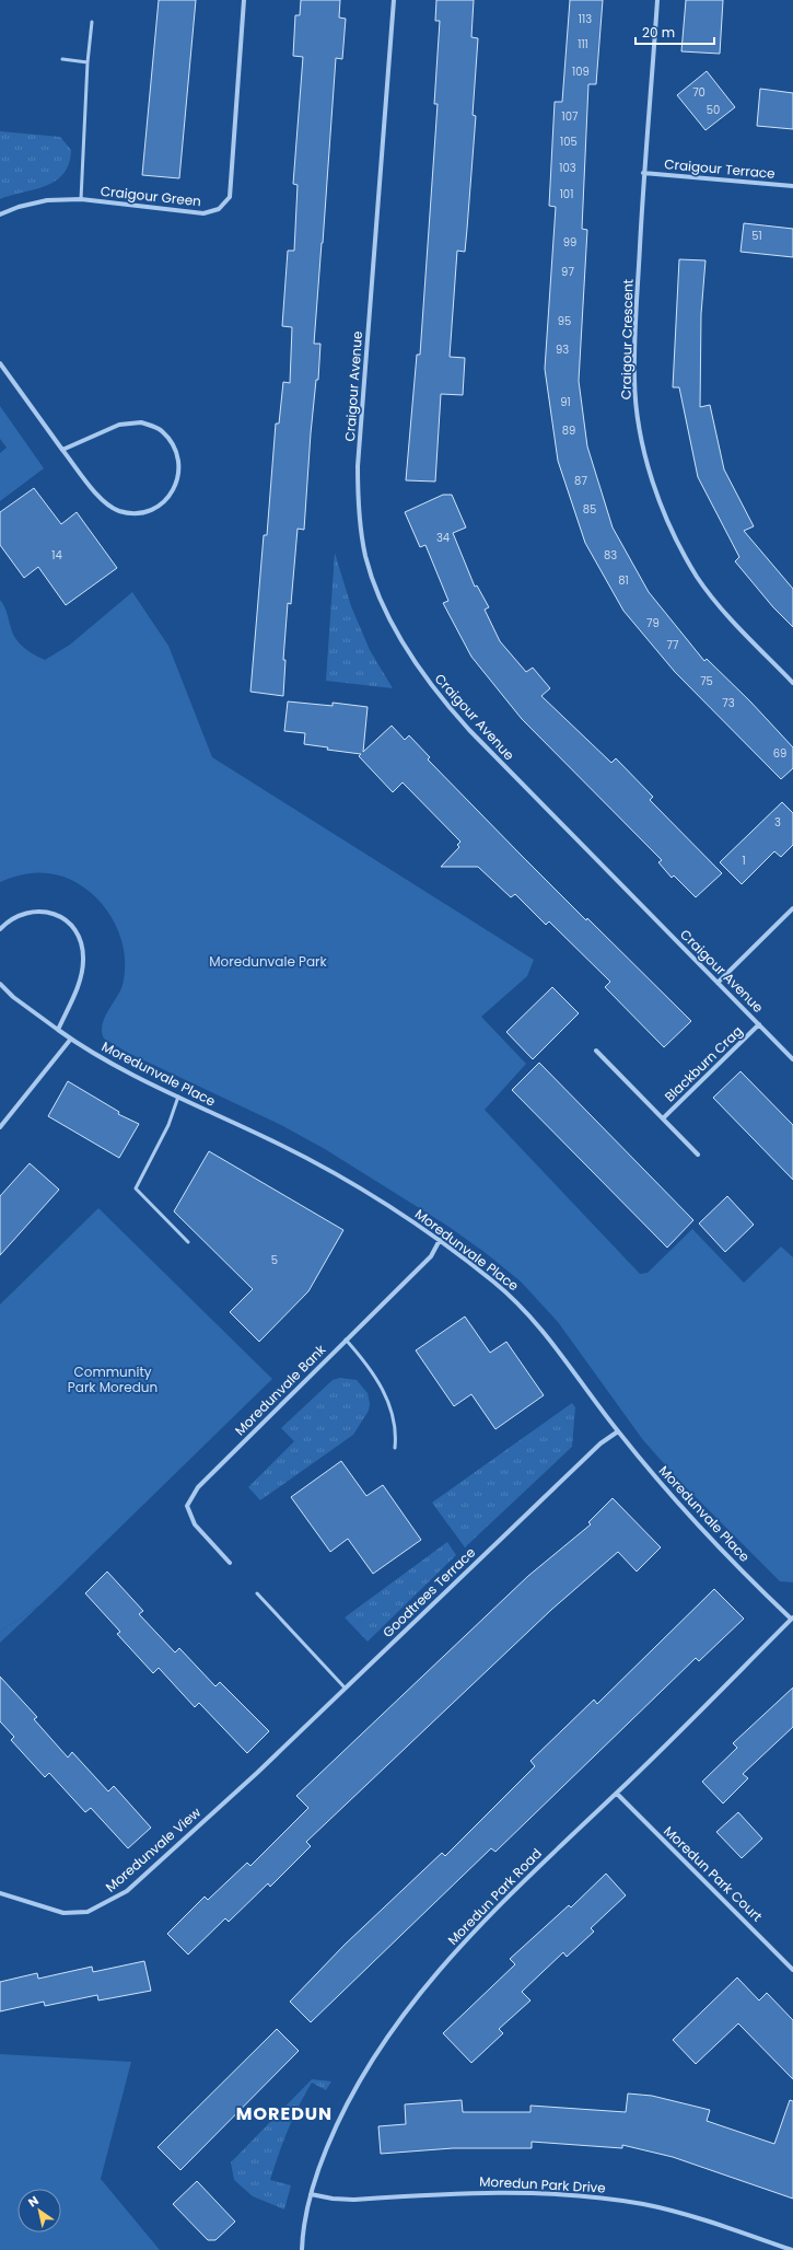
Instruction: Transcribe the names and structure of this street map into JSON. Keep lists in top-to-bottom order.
{
  "streets": {
    "street": [
      "Craigour Terrace",
      "Craigour Green",
      "Craigour Crescent",
      "Craigour Avenue",
      "Blackburn Crag",
      "Moredunvale Place",
      "Moredunvale Bank",
      "Goodtrees Terrace",
      "Moredunvale View",
      "Moredun Park Court",
      "Moredun Park Road",
      "Moredun Park Drive"
    ]
  },
  "crossings": [
    ["Craigour Terrace", "Craigour Crescent"],
    ["Craigour Avenue", "Blackburn Crag"],
    ["Moredunvale Place", "Moredunvale Bank"],
    ["Moredunvale Place", "Goodtrees Terrace"],
    ["Moredunvale Place", "Moredun Park Road"],
    ["Goodtrees Terrace", "Moredunvale View"],
    ["Moredun Park Court", "Moredun Park Road"],
    ["Moredun Park Road", "Moredun Park Drive"]
  ],
  "districts": ["MOREDUN"],
  "parks": ["Moredunvale Park", "Community Park Moredun"],
  "house_numbers": [
    "113",
    "111",
    "109",
    "70",
    "50",
    "107",
    "105",
    "103",
    "101",
    "51",
    "99",
    "97",
    "95",
    "93",
    "91",
    "89",
    "87",
    "85",
    "34",
    "14",
    "83",
    "81",
    "79",
    "77",
    "75",
    "73",
    "69",
    "3",
    "1",
    "5"
  ],
  "scale_bar": "20 m",
  "north": "top left"
}
